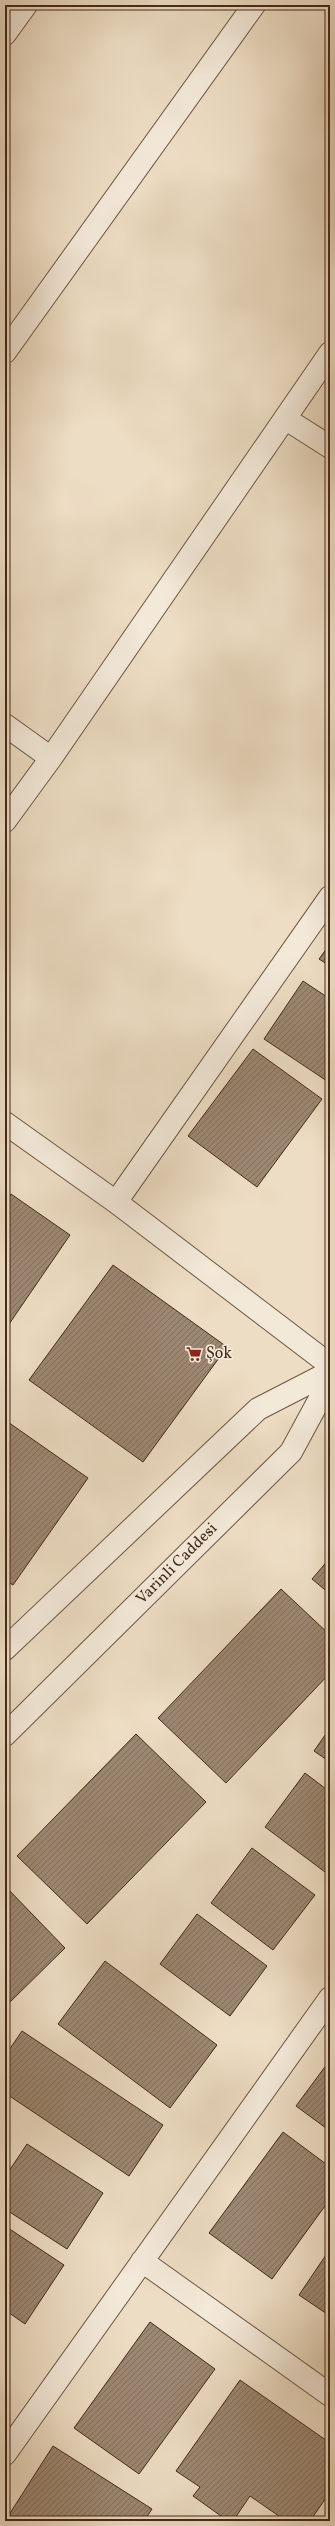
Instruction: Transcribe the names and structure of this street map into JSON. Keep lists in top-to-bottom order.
{
  "streets": {
    "street": ["Varinli Caddesi"]
  },
  "places": {
    "supermarket": ["Şok"]
  }
}
